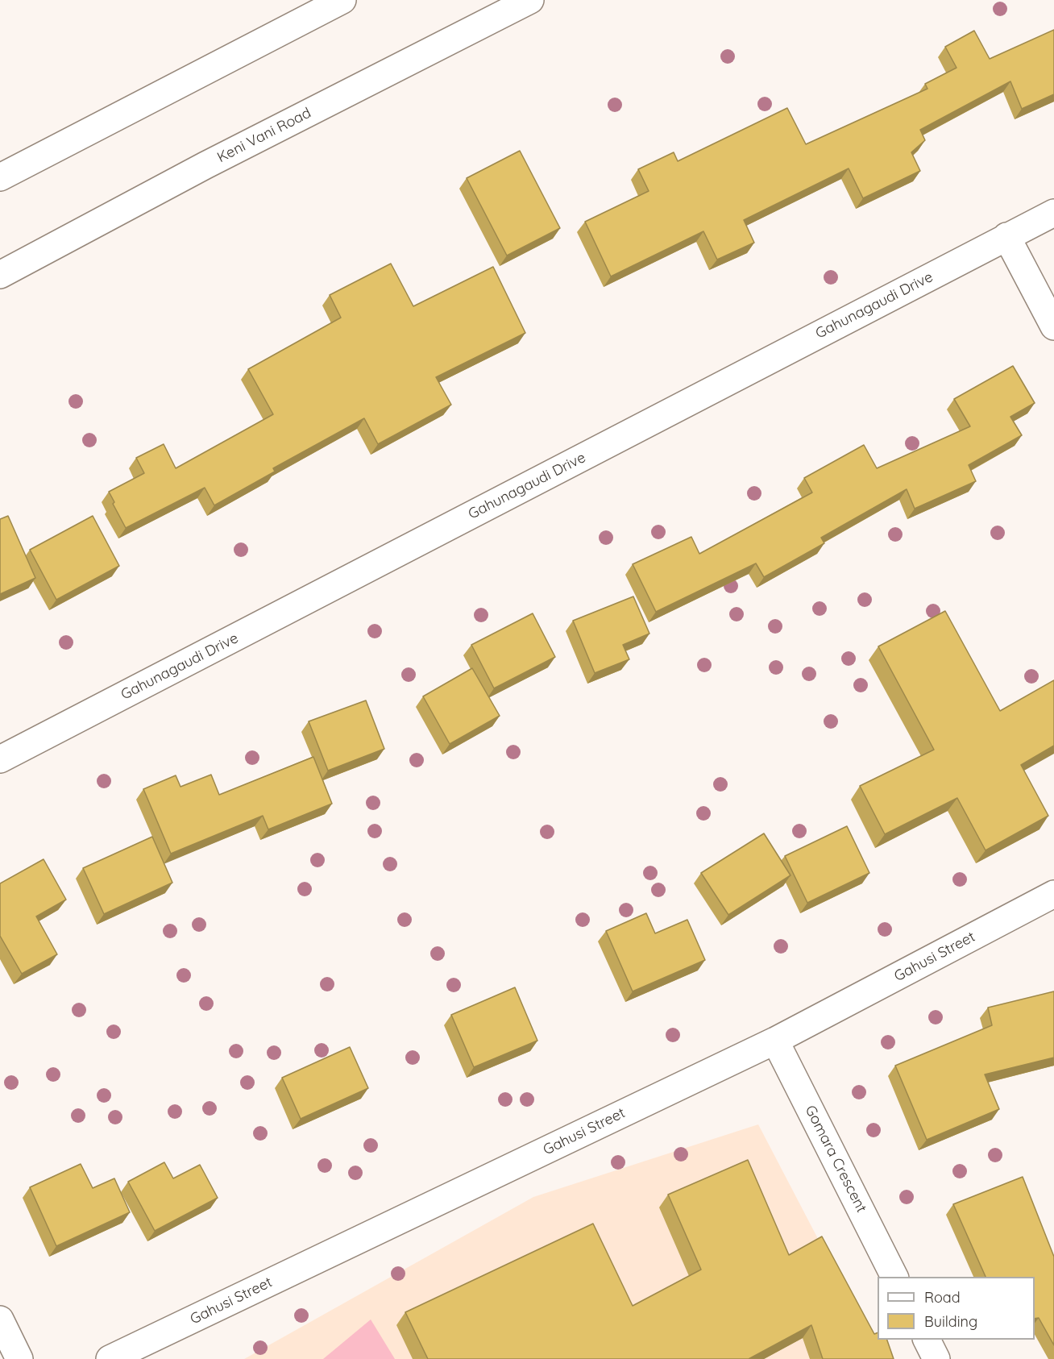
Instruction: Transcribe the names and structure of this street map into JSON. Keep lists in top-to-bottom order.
{
  "streets": {
    "street": [
      "Keni Vani Road",
      "Gahunagaudi Drive",
      "Gahusi Street",
      "Gomara Crescent"
    ]
  },
  "crossings": [
    ["Gahusi Street", "Gomara Crescent"]
  ],
  "legend": ["Road", "Building"]
}
